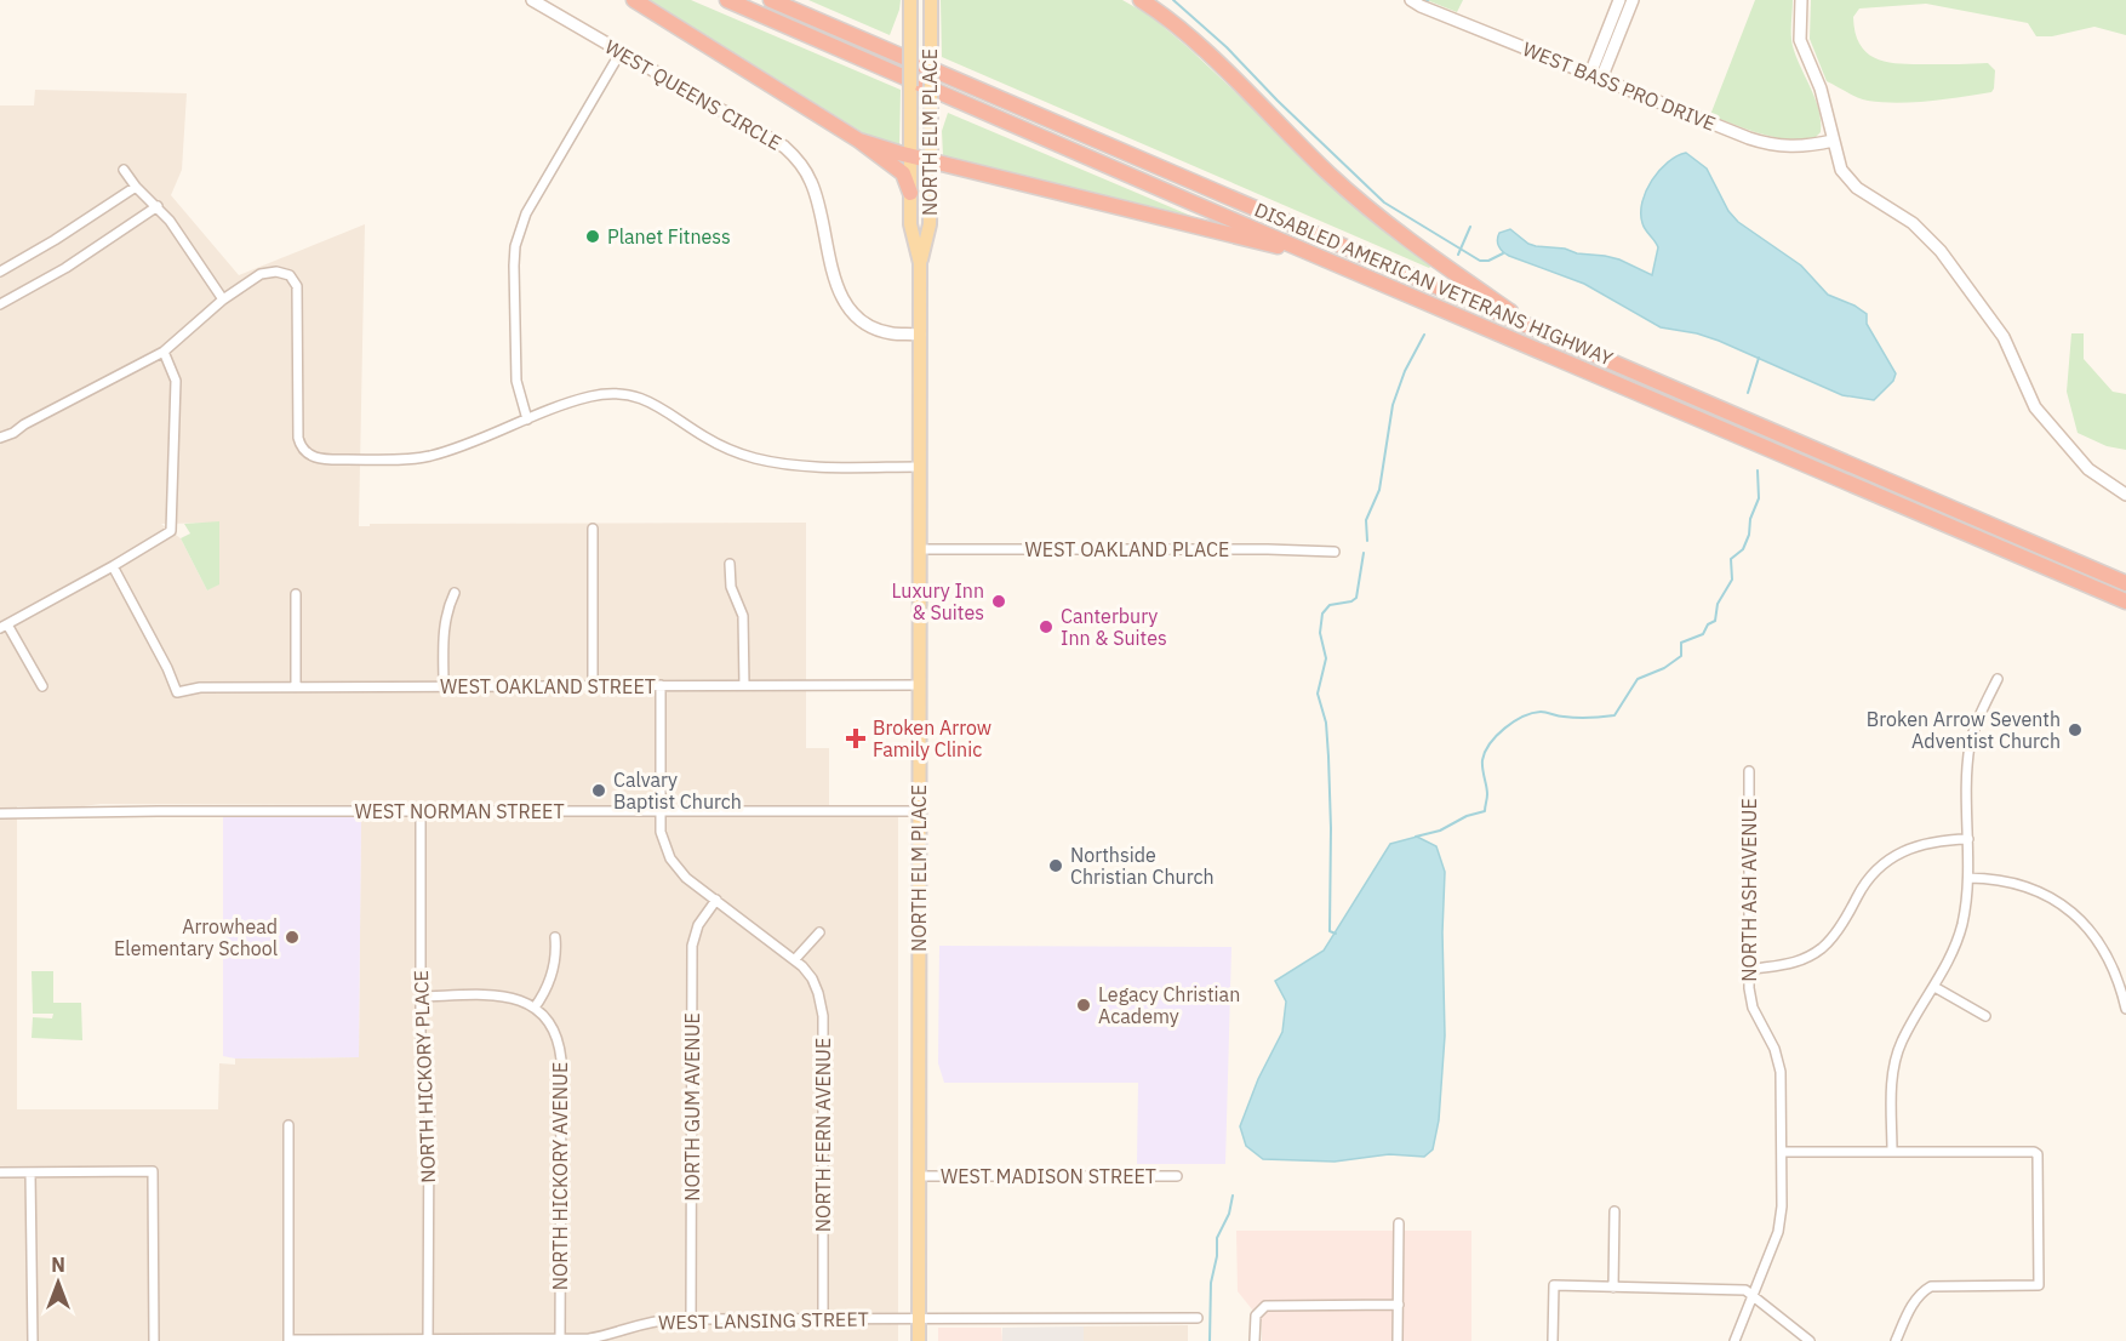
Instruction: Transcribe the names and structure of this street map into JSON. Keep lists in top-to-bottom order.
{
  "streets": {
    "highway": ["DISABLED AMERICAN VETERANS HIGHWAY"],
    "main road": ["NORTH ELM PLACE"],
    "street": [
      "WEST BASS PRO DRIVE",
      "WEST QUEENS CIRCLE",
      "WEST OAKLAND PLACE",
      "WEST OAKLAND STREET",
      "WEST NORMAN STREET",
      "NORTH ASH AVENUE",
      "NORTH HICKORY PLACE",
      "NORTH GUM AVENUE",
      "NORTH FERN AVENUE",
      "NORTH HICKORY AVENUE",
      "WEST MADISON STREET",
      "WEST LANSING STREET"
    ]
  },
  "crossings": [
    ["WEST QUEENS CIRCLE", "NORTH ELM PLACE"],
    ["NORTH ELM PLACE", "WEST OAKLAND PLACE"],
    ["NORTH ELM PLACE", "WEST OAKLAND STREET"],
    ["NORTH ELM PLACE", "WEST NORMAN STREET"],
    ["NORTH ELM PLACE", "WEST MADISON STREET"],
    ["NORTH ELM PLACE", "WEST LANSING STREET"],
    ["WEST OAKLAND STREET", "NORTH FERN AVENUE"],
    ["WEST NORMAN STREET", "NORTH HICKORY PLACE"],
    ["WEST NORMAN STREET", "NORTH FERN AVENUE"],
    ["NORTH HICKORY PLACE", "WEST LANSING STREET"],
    ["NORTH GUM AVENUE", "NORTH FERN AVENUE"],
    ["NORTH GUM AVENUE", "WEST LANSING STREET"],
    ["NORTH FERN AVENUE", "WEST LANSING STREET"],
    ["NORTH HICKORY AVENUE", "WEST LANSING STREET"]
  ],
  "places": {
    "other": [
      "Planet Fitness",
      "Luxury Inn & Suites",
      "Canterbury Inn & Suites",
      "Broken Arrow Seventh Adventist Church",
      "Calvary Baptist Church",
      "Northside Christian Church",
      "Arrowhead Elementary School",
      "Legacy Christian Academy"
    ],
    "health": ["Broken Arrow Family Clinic"]
  },
  "north": "top"
}
